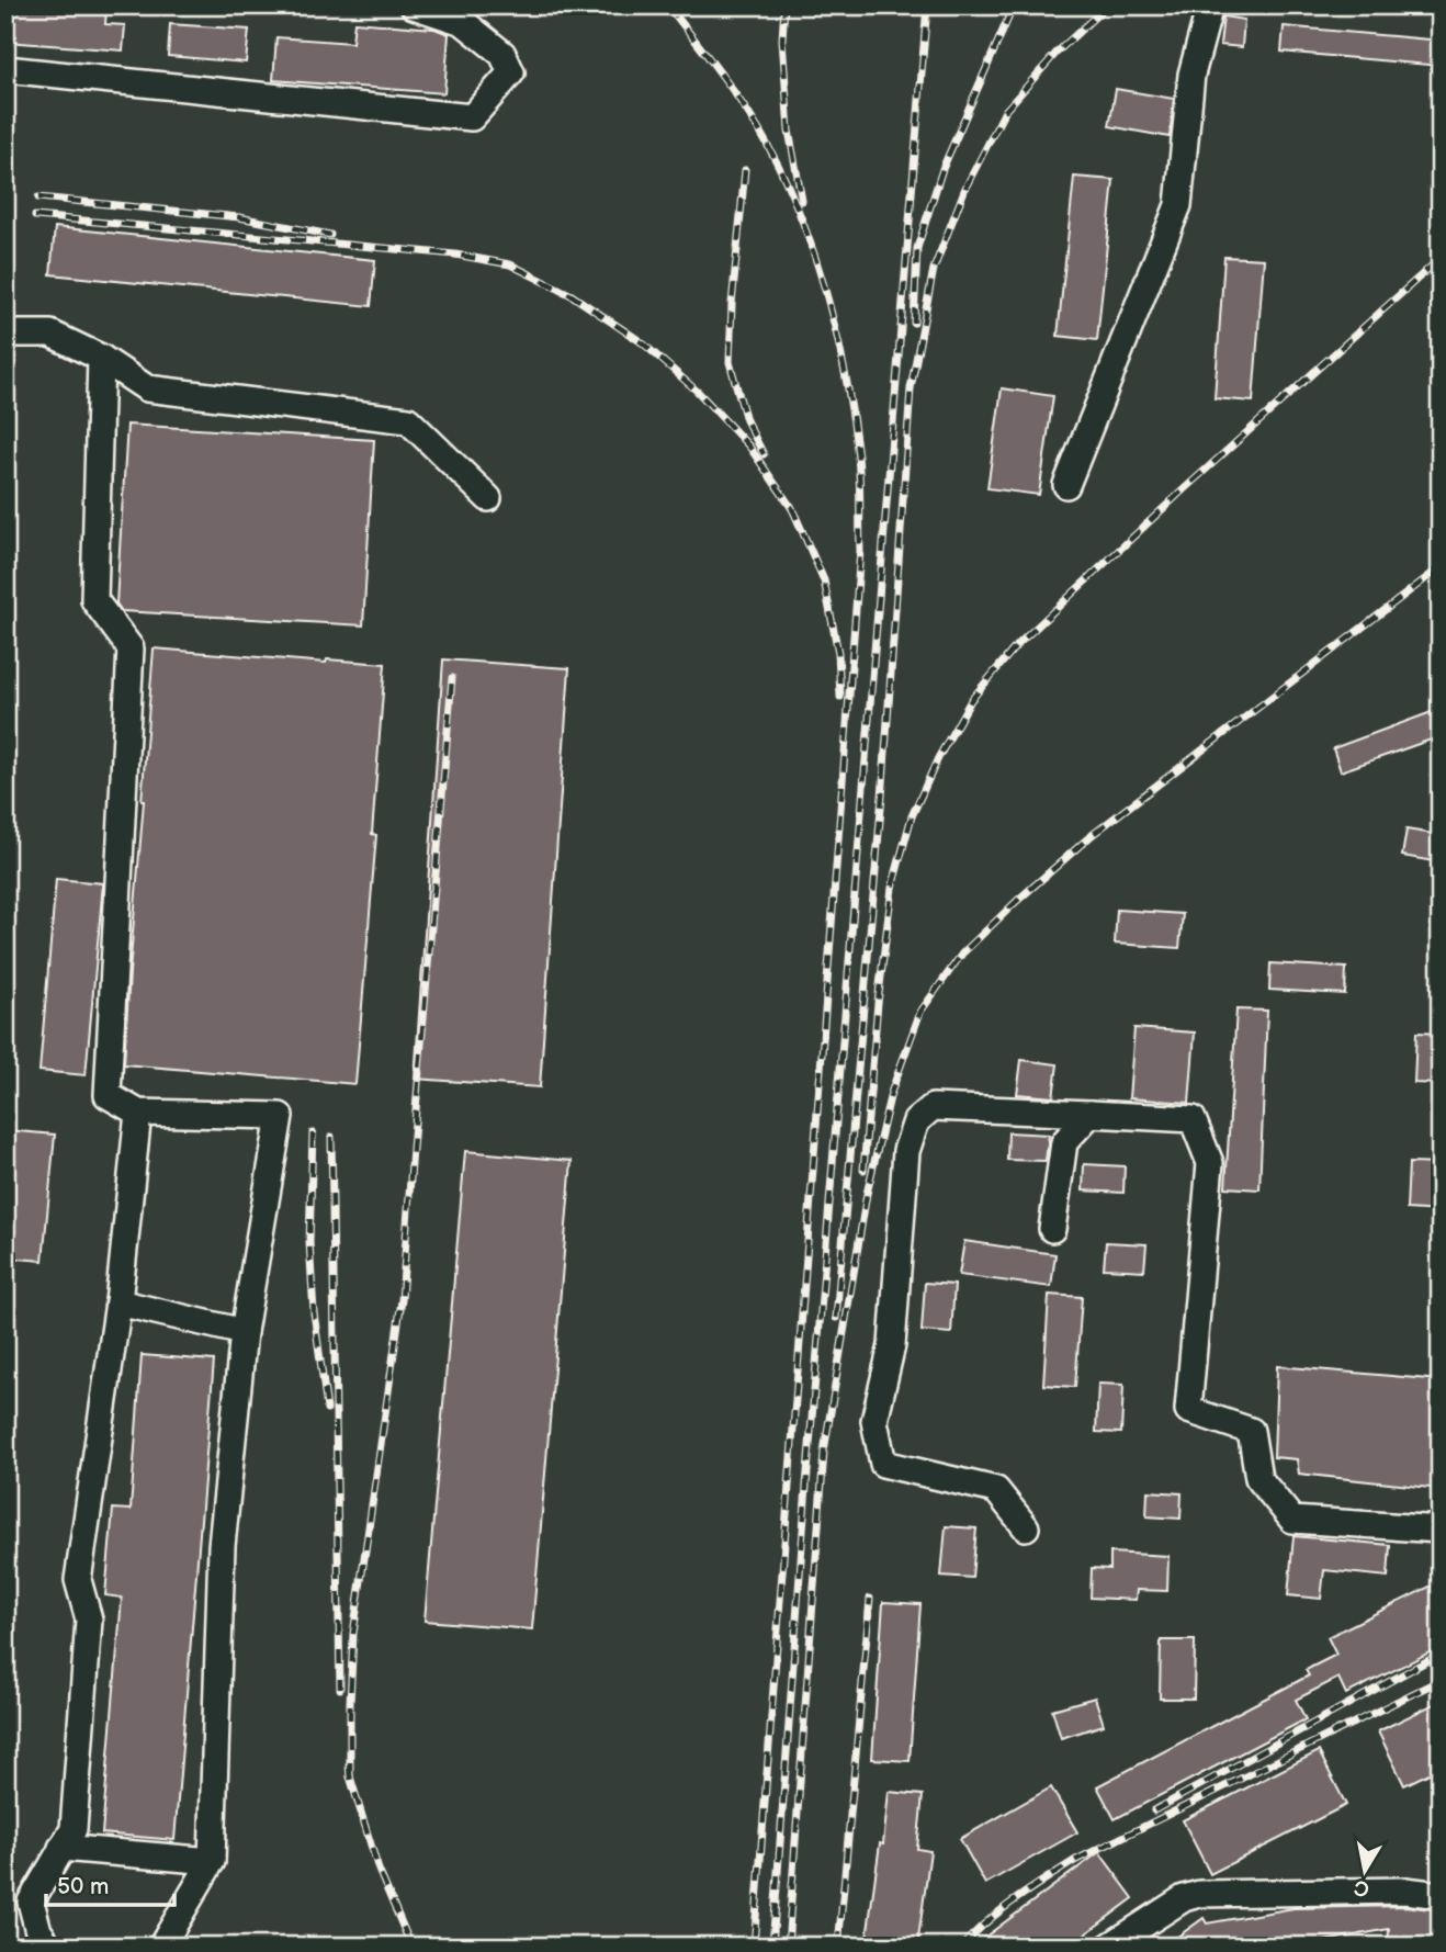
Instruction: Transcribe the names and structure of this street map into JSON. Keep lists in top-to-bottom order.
{
  "scale_bar": "50 m",
  "north": "bottom"
}
